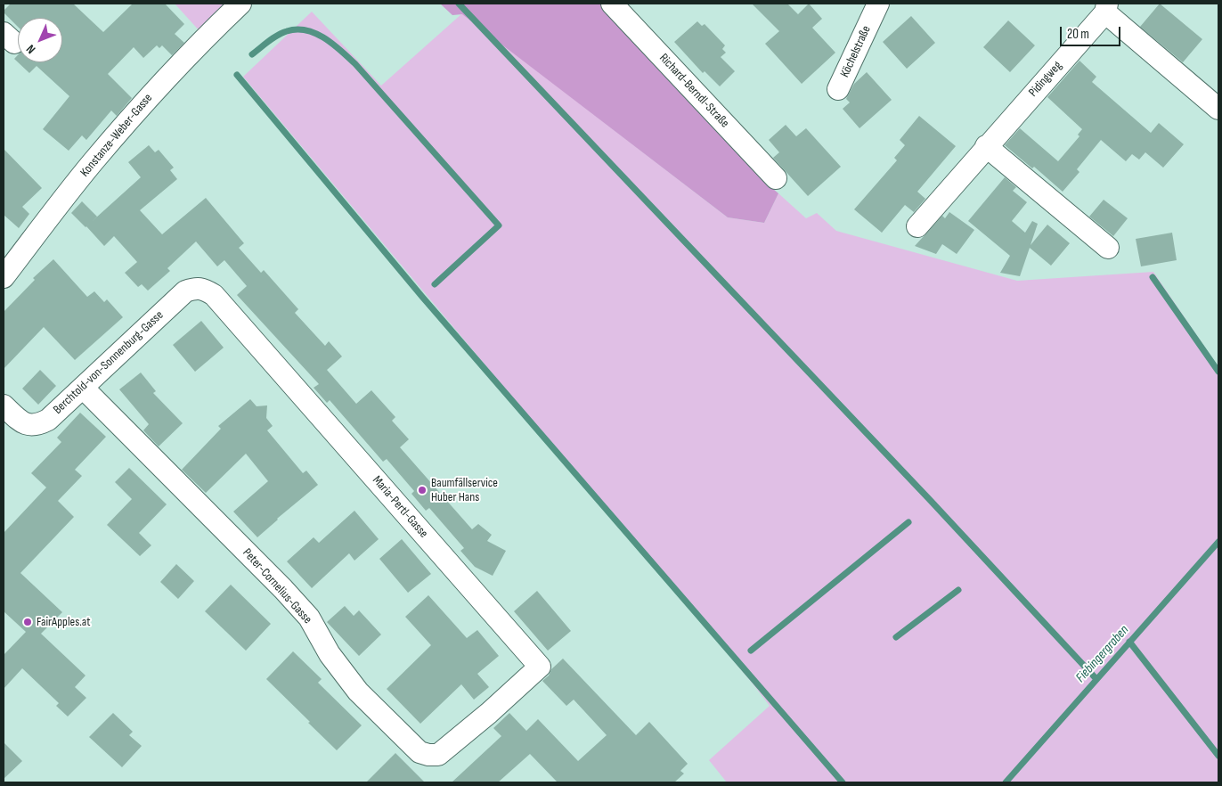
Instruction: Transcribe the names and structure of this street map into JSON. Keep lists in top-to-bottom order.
{
  "streets": {
    "street": [
      "Köchelstraße",
      "Pidingweg",
      "Richard-Berndl-Straße",
      "Konstanze-Weber-Gasse",
      "Berchtold-von-Sonnenburg-Gasse",
      "Maria-Pertl-Gasse",
      "Peter-Cornelius-Gasse"
    ]
  },
  "crossings": [
    ["Berchtold-von-Sonnenburg-Gasse", "Maria-Pertl-Gasse"],
    ["Berchtold-von-Sonnenburg-Gasse", "Peter-Cornelius-Gasse"],
    ["Maria-Pertl-Gasse", "Peter-Cornelius-Gasse"]
  ],
  "water": ["Fiebingergraben"],
  "places": ["Baumfällservice Huber Hans", "FairApples.at"],
  "scale_bar": "20 m",
  "north": "bottom left"
}
